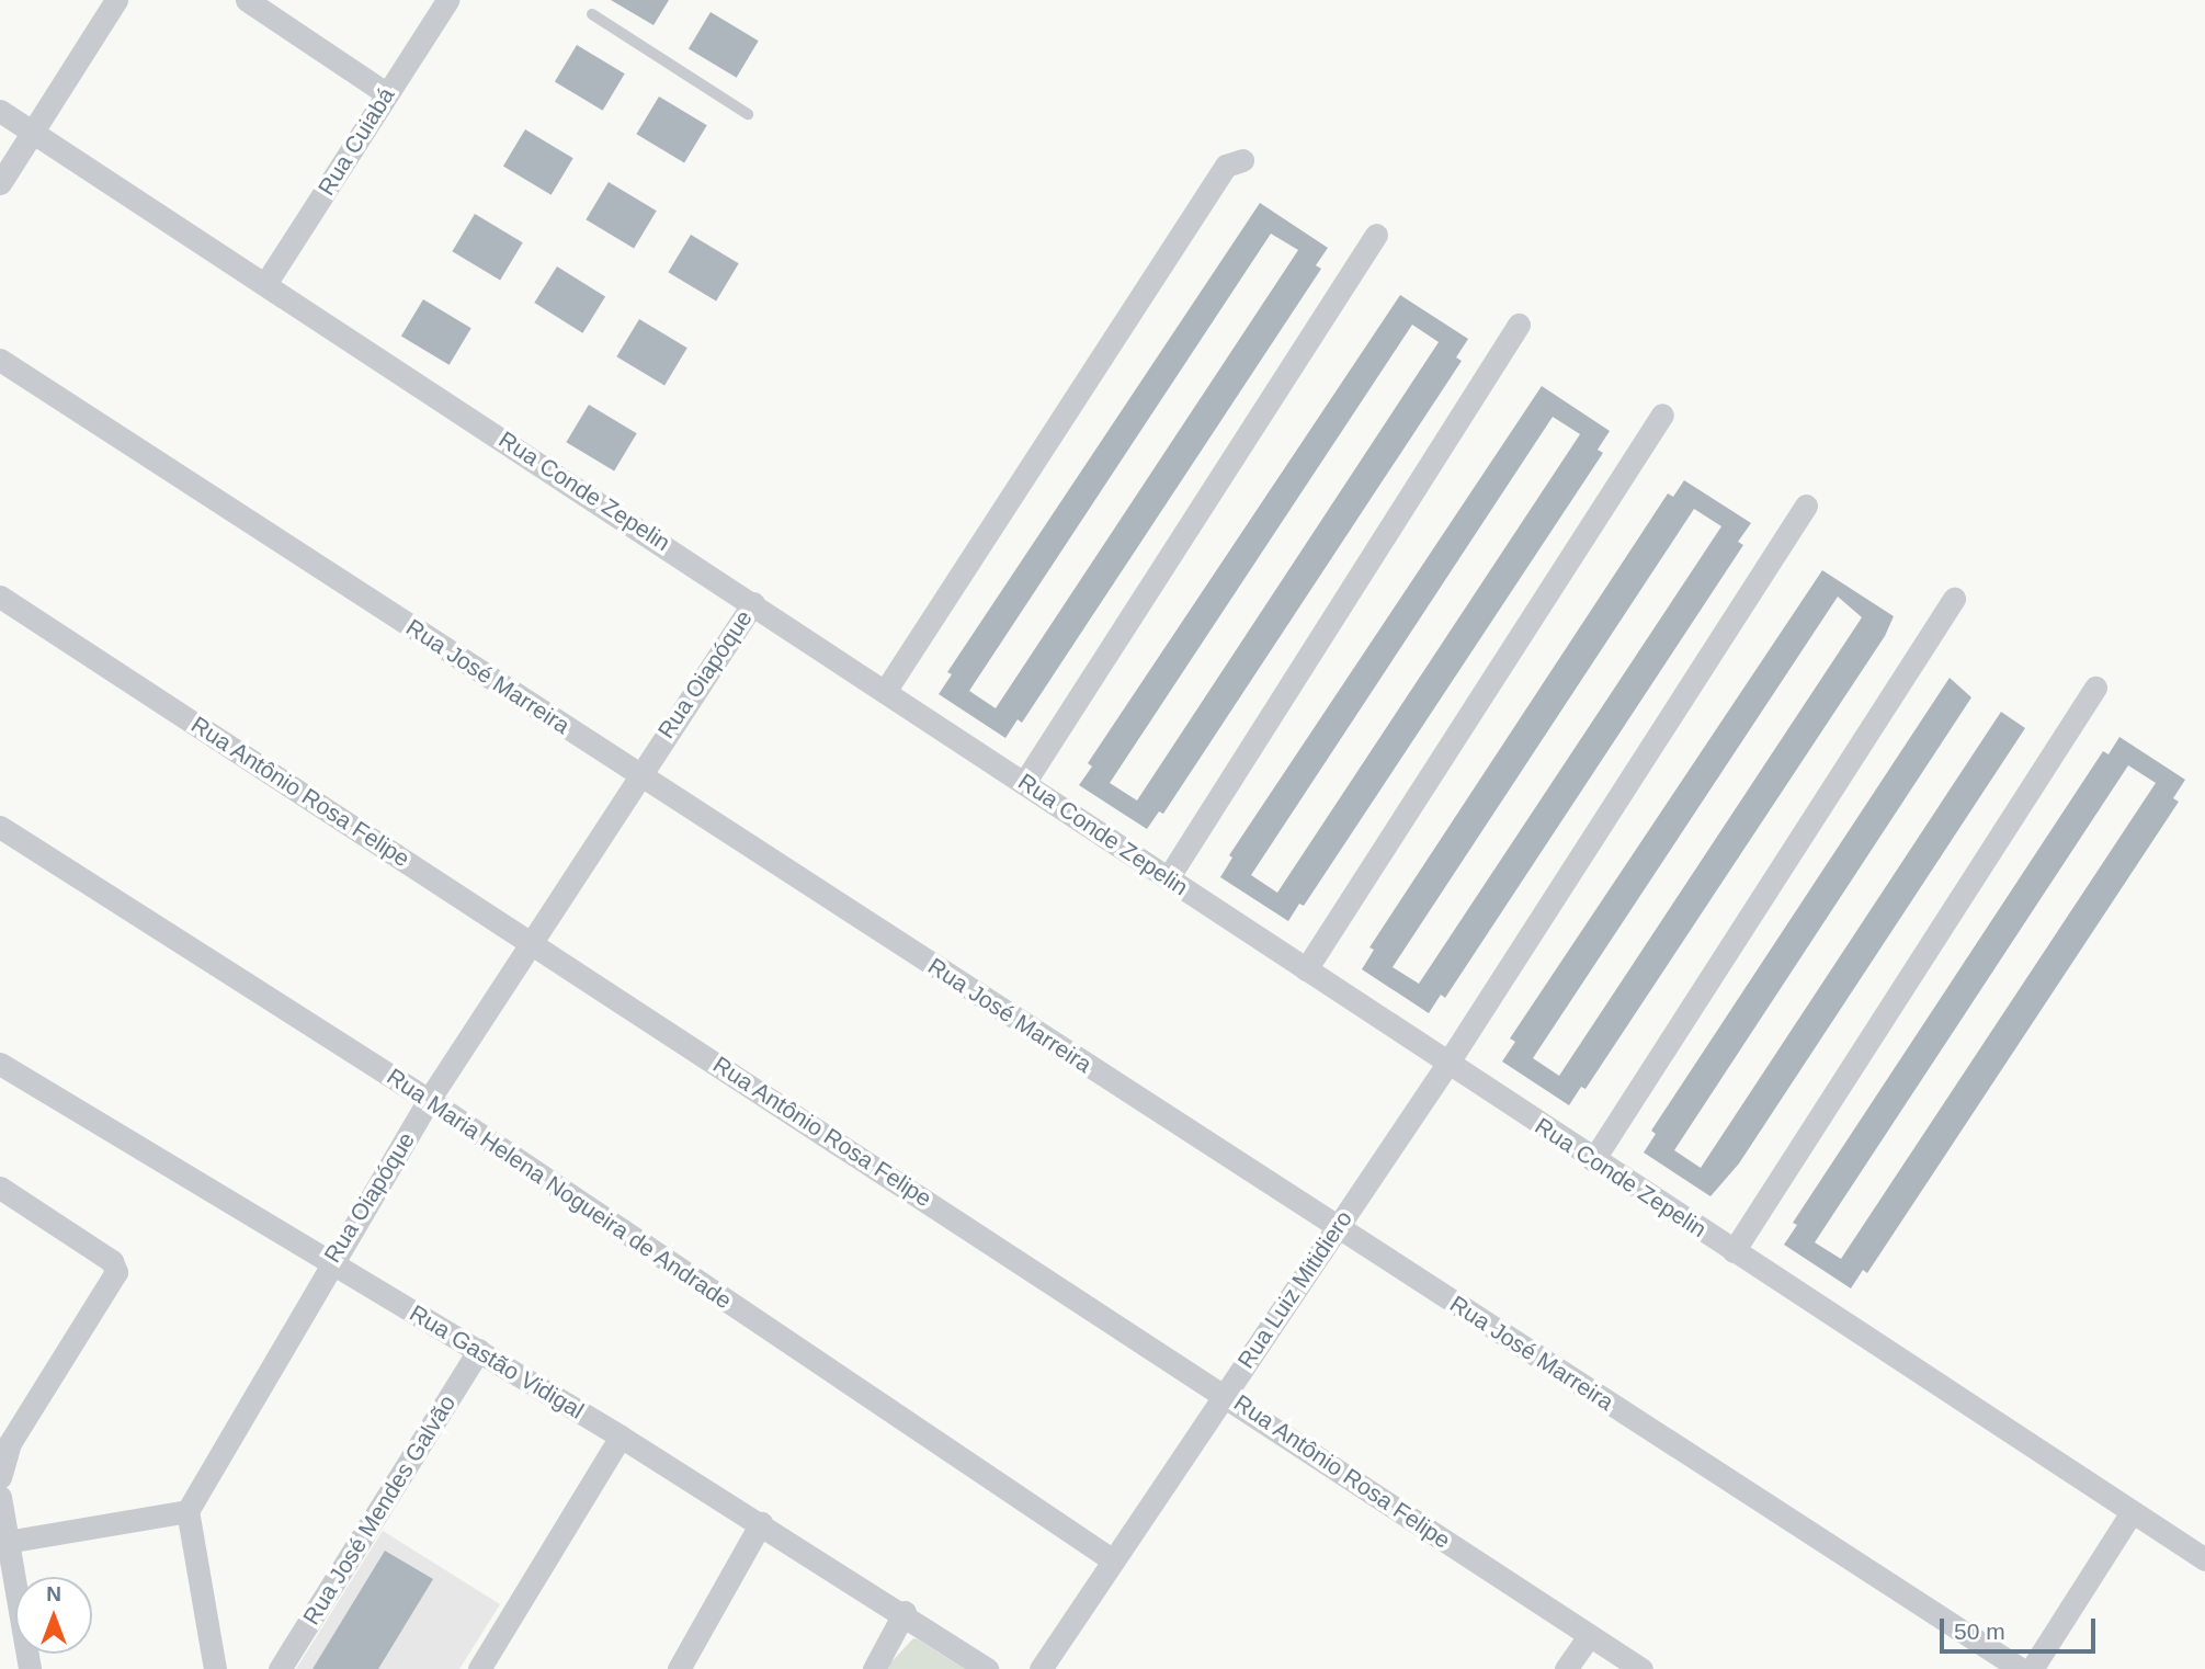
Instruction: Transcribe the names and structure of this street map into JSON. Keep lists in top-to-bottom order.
{
  "streets": {
    "street": [
      "Rua Cuiabá",
      "Rua Conde Zepelin",
      "Rua Oiapóque",
      "Rua José Marreira",
      "Rua Antônio Rosa Felipe",
      "Rua Maria Helena Nogueira de Andrade",
      "Rua Luiz Mitidiero",
      "Rua Gastão Vidigal",
      "Rua José Mendes Galvão"
    ]
  },
  "crossings": [
    ["Rua Cuiabá", "Rua Conde Zepelin"],
    ["Rua Conde Zepelin", "Rua Oiapóque"],
    ["Rua Conde Zepelin", "Rua Luiz Mitidiero"],
    ["Rua Oiapóque", "Rua José Marreira"],
    ["Rua Oiapóque", "Rua Antônio Rosa Felipe"],
    ["Rua Oiapóque", "Rua Maria Helena Nogueira de Andrade"],
    ["Rua Oiapóque", "Rua Gastão Vidigal"],
    ["Rua José Marreira", "Rua Luiz Mitidiero"],
    ["Rua Antônio Rosa Felipe", "Rua Luiz Mitidiero"],
    ["Rua Maria Helena Nogueira de Andrade", "Rua Luiz Mitidiero"],
    ["Rua Gastão Vidigal", "Rua José Mendes Galvão"]
  ],
  "scale_bar": "50 m",
  "north": "top"
}
